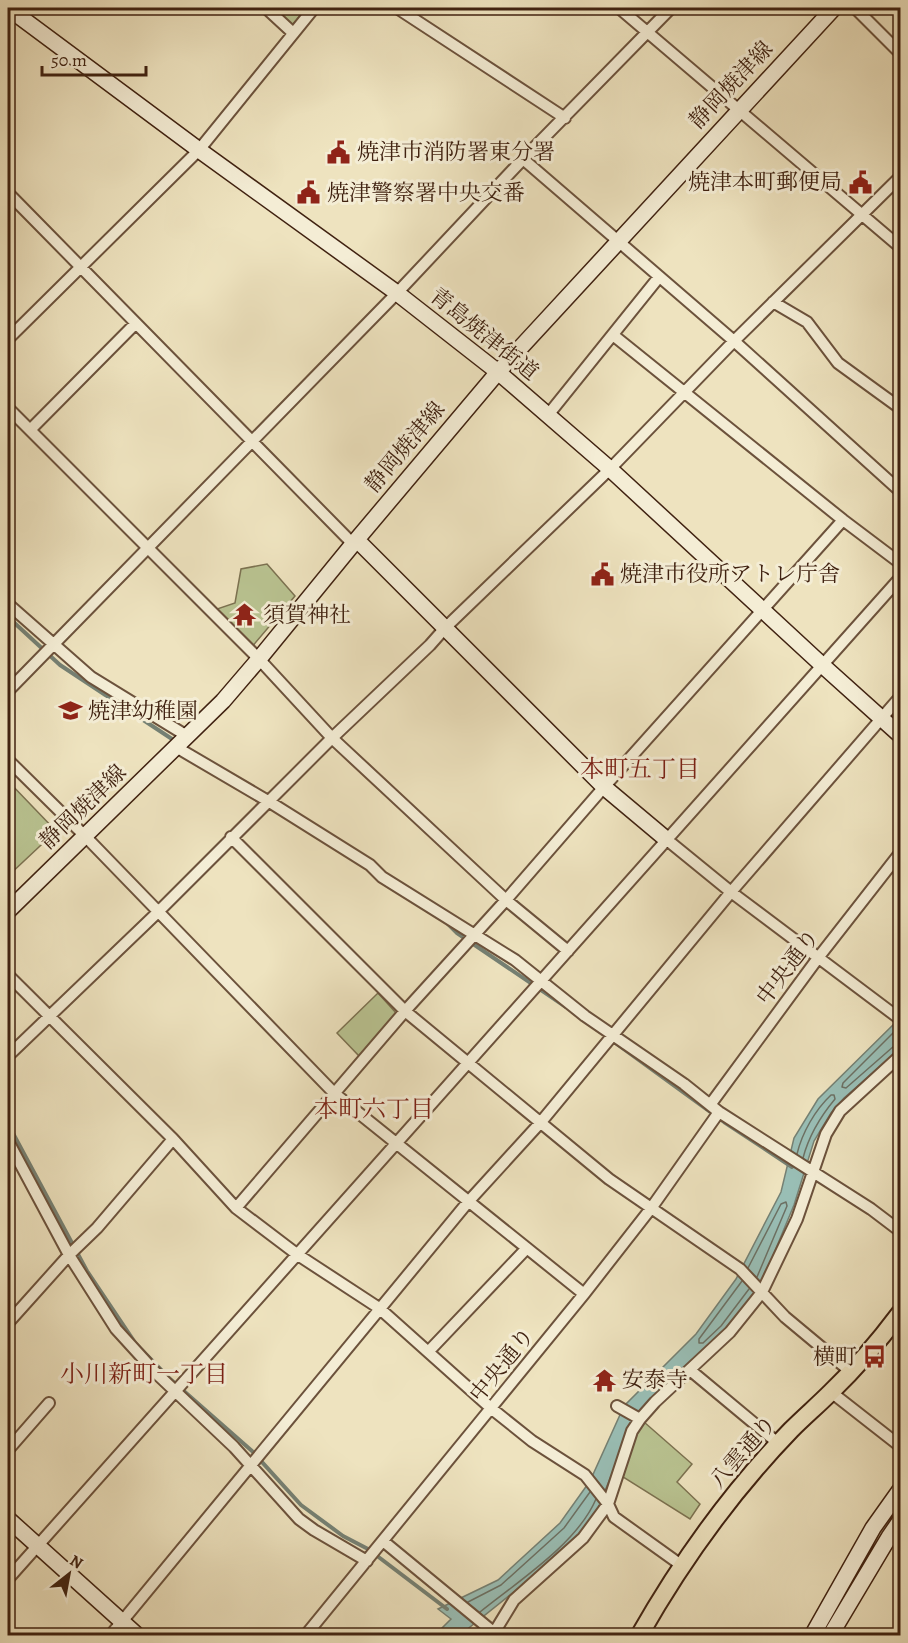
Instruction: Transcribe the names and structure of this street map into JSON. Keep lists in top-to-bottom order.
{
  "streets": {
    "main road": ["静岡焼津線", "青島焼津街道", "八雲通り"],
    "street": ["中央通り"]
  },
  "crossings": [
    ["静岡焼津線", "青島焼津街道"]
  ],
  "districts": ["本町五丁目", "本町六丁目", "小川新町一丁目"],
  "places": {
    "public building": [
      "焼津市消防署東分署",
      "焼津本町郵便局",
      "焼津警察署中央交番",
      "焼津市役所アトレ庁舎"
    ],
    "temple": ["須賀神社", "安泰寺"],
    "school or university": ["焼津幼稚園"],
    "bus stop": ["横町"]
  },
  "scale_bar": "50 m",
  "north": "top right"
}
